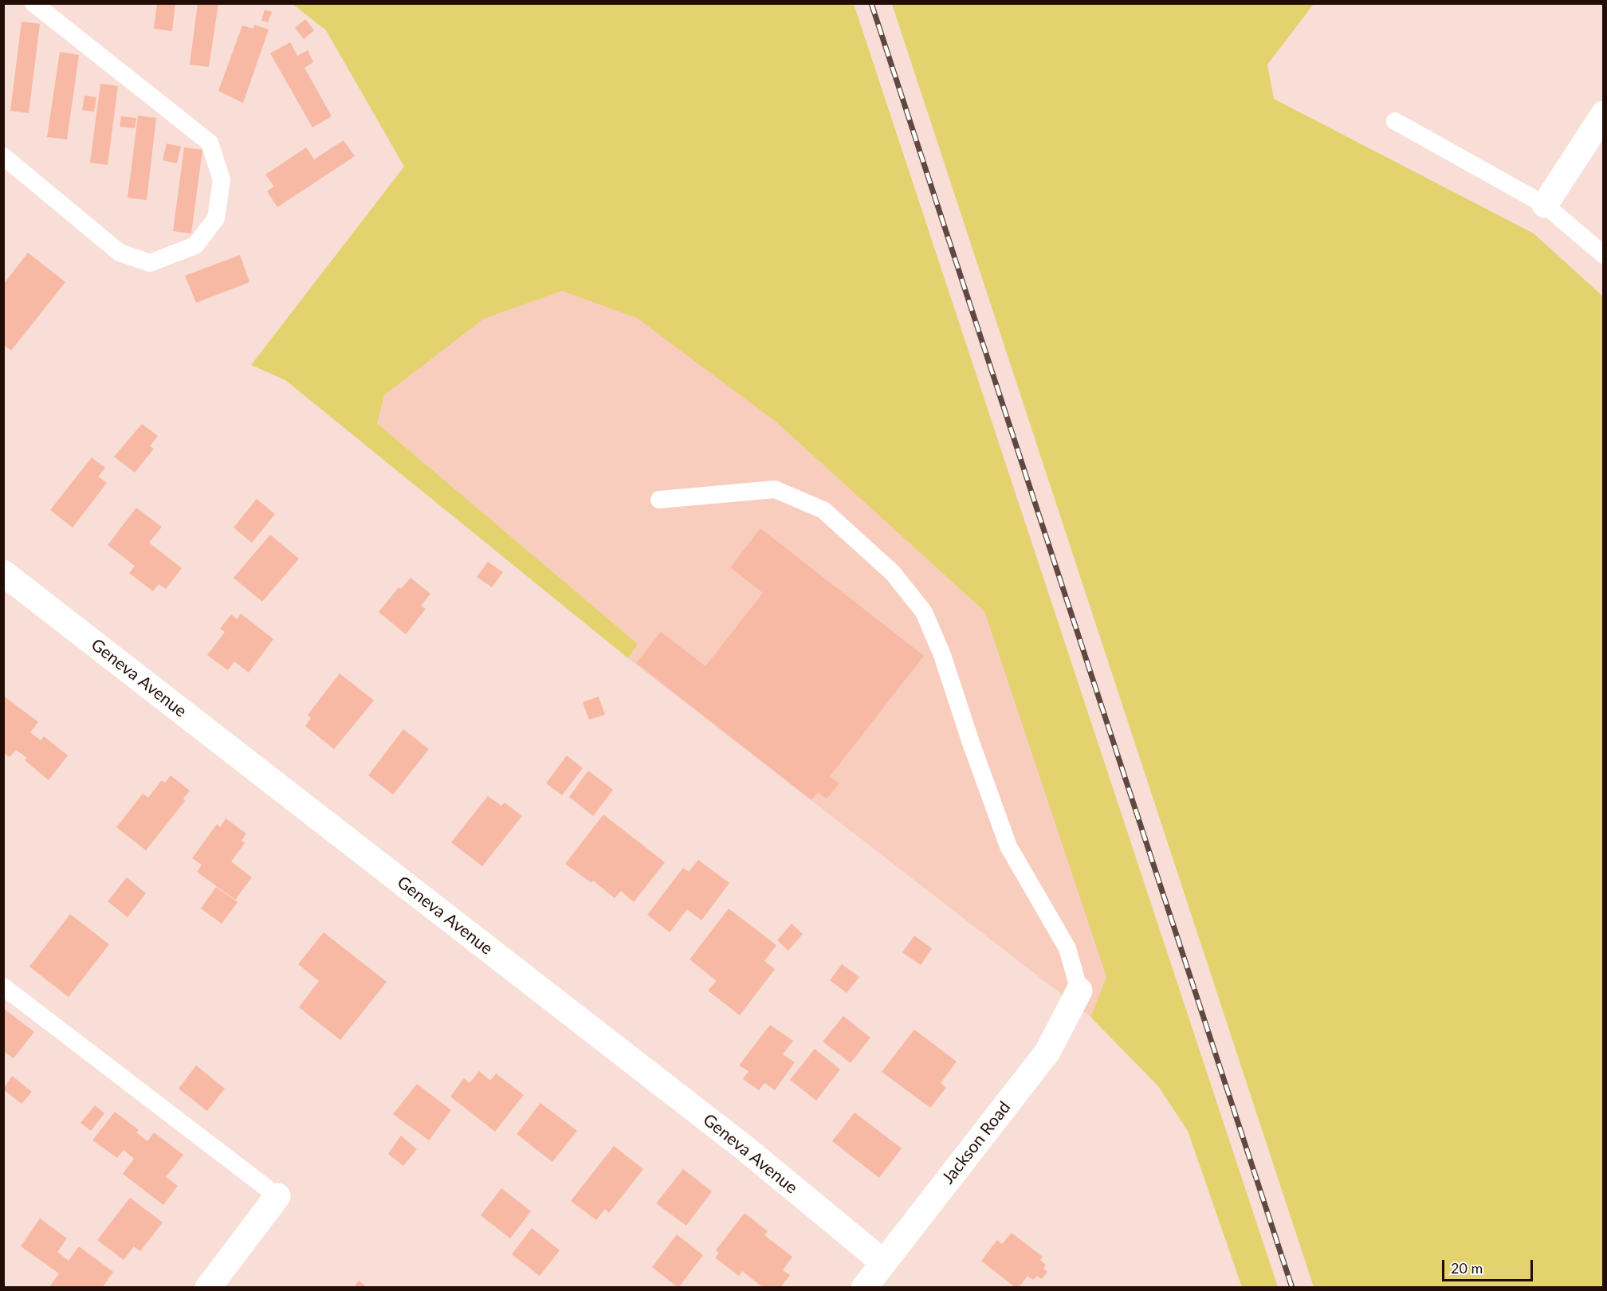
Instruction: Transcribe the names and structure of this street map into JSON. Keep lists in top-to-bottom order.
{
  "streets": {
    "street": ["Geneva Avenue", "Jackson Road"]
  },
  "crossings": [
    ["Geneva Avenue", "Jackson Road"]
  ],
  "scale_bar": "20 m"
}
